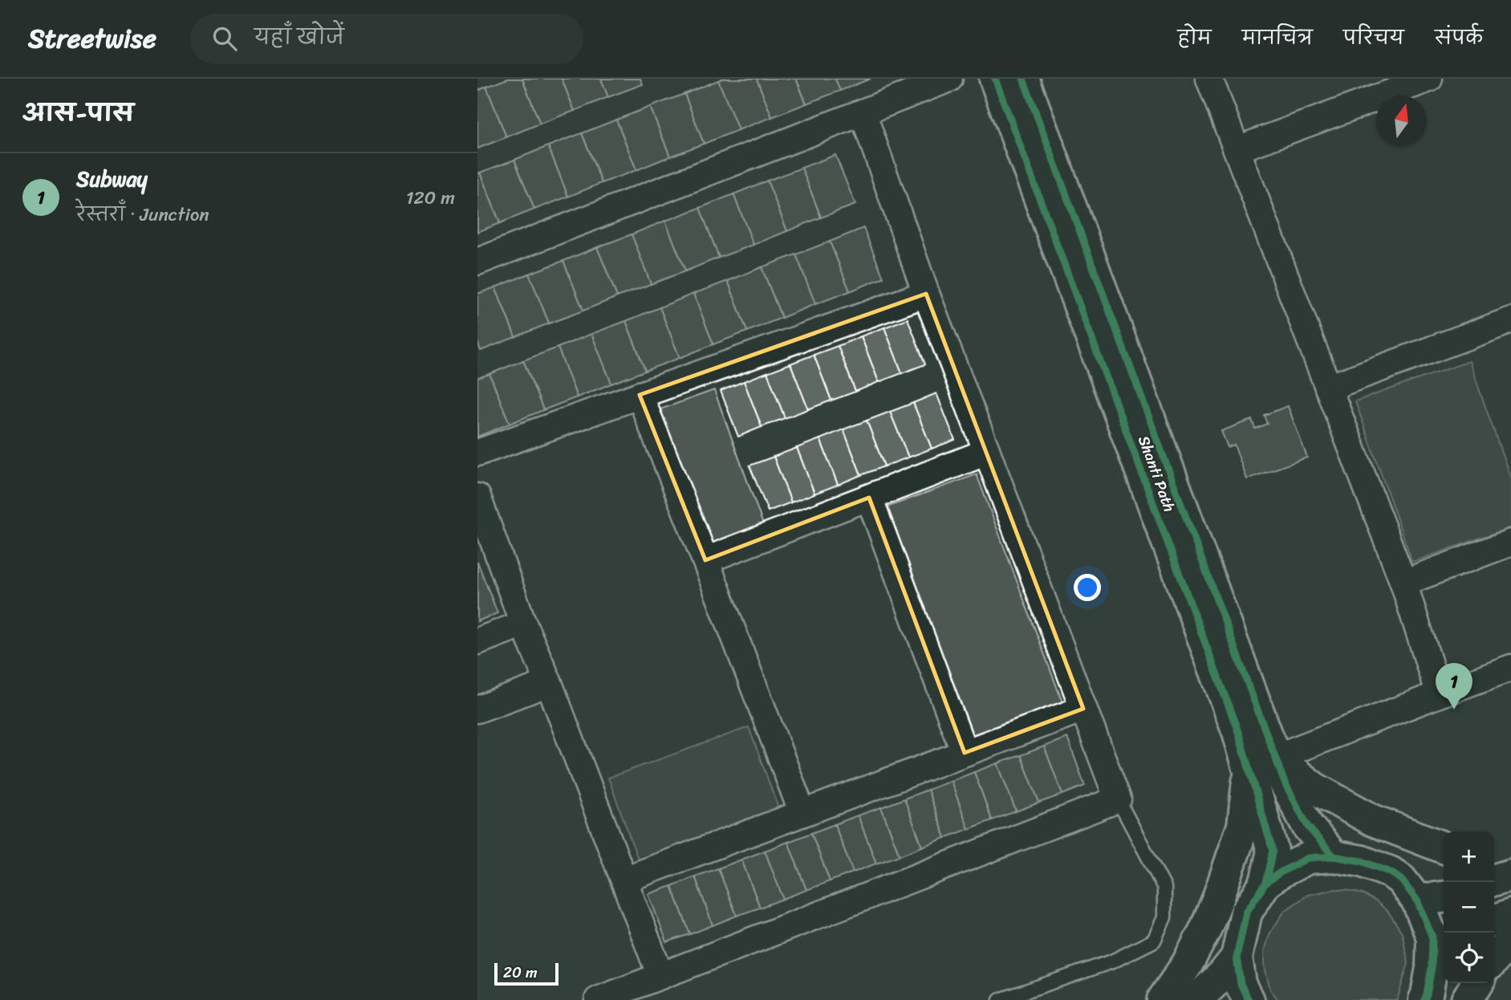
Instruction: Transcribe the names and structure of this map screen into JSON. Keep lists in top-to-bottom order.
{
  "streets": {
    "main road": ["Shanti Path"]
  },
  "scale_bar": "20 m",
  "north": "top",
  "page": {
    "header": "Streetwise",
    "search": "यहाँ खोजें",
    "nav": [
      "होम",
      "मानचित्र",
      "परिचय",
      "संपर्क"
    ],
    "heading": "आस-पास",
    "list": [
      {
        "mark": "1",
        "name": "Subway",
        "note": "रेस्तराँ · Junction",
        "value": "120 m"
      }
    ],
    "pins": "1",
    "map_buttons": ["+", "−"],
    "scale": "20 m"
  }
}
